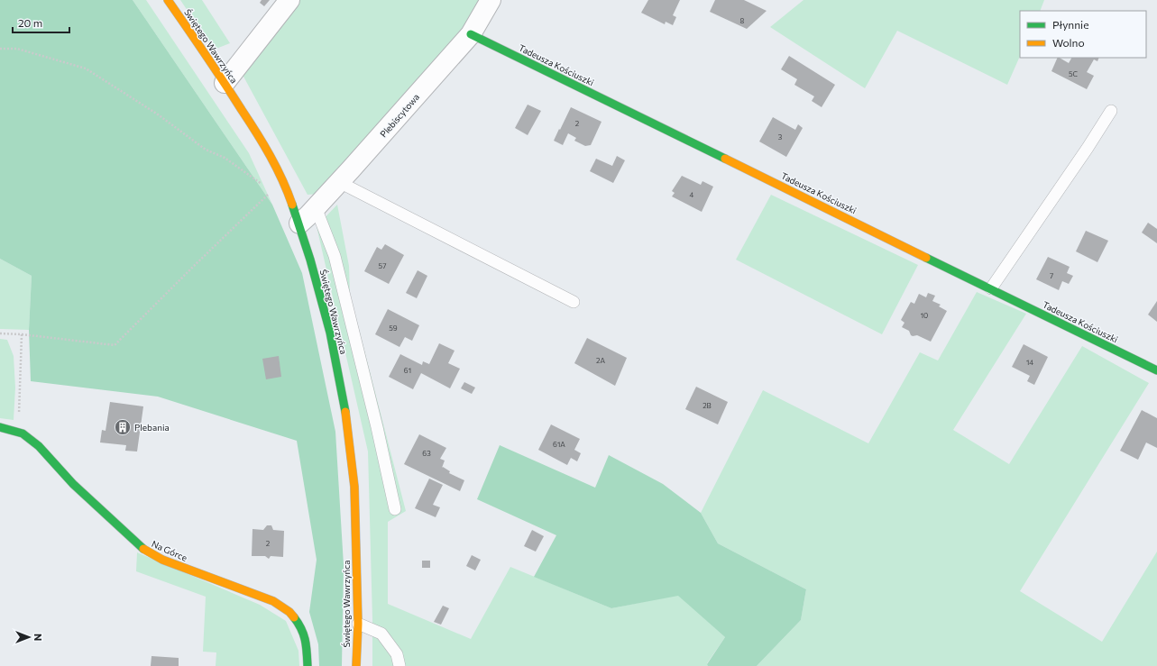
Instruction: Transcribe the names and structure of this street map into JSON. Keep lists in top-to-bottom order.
{
  "streets": {
    "street": [
      "Świętego Wawrzyńca",
      "Tadeusza Kościuszki",
      "Plebiscytowa",
      "Na Górce"
    ]
  },
  "crossings": [
    ["Świętego Wawrzyńca", "Plebiscytowa"],
    ["Tadeusza Kościuszki", "Plebiscytowa"]
  ],
  "places": {
    "building": ["Plebania"]
  },
  "house_numbers": [
    "8",
    "5C",
    "2",
    "3",
    "4",
    "57",
    "7",
    "10",
    "59",
    "2A",
    "14",
    "61",
    "2B",
    "61A",
    "63",
    "2"
  ],
  "legend": ["Płynnie", "Wolno"],
  "scale_bar": "20 m",
  "north": "right"
}
